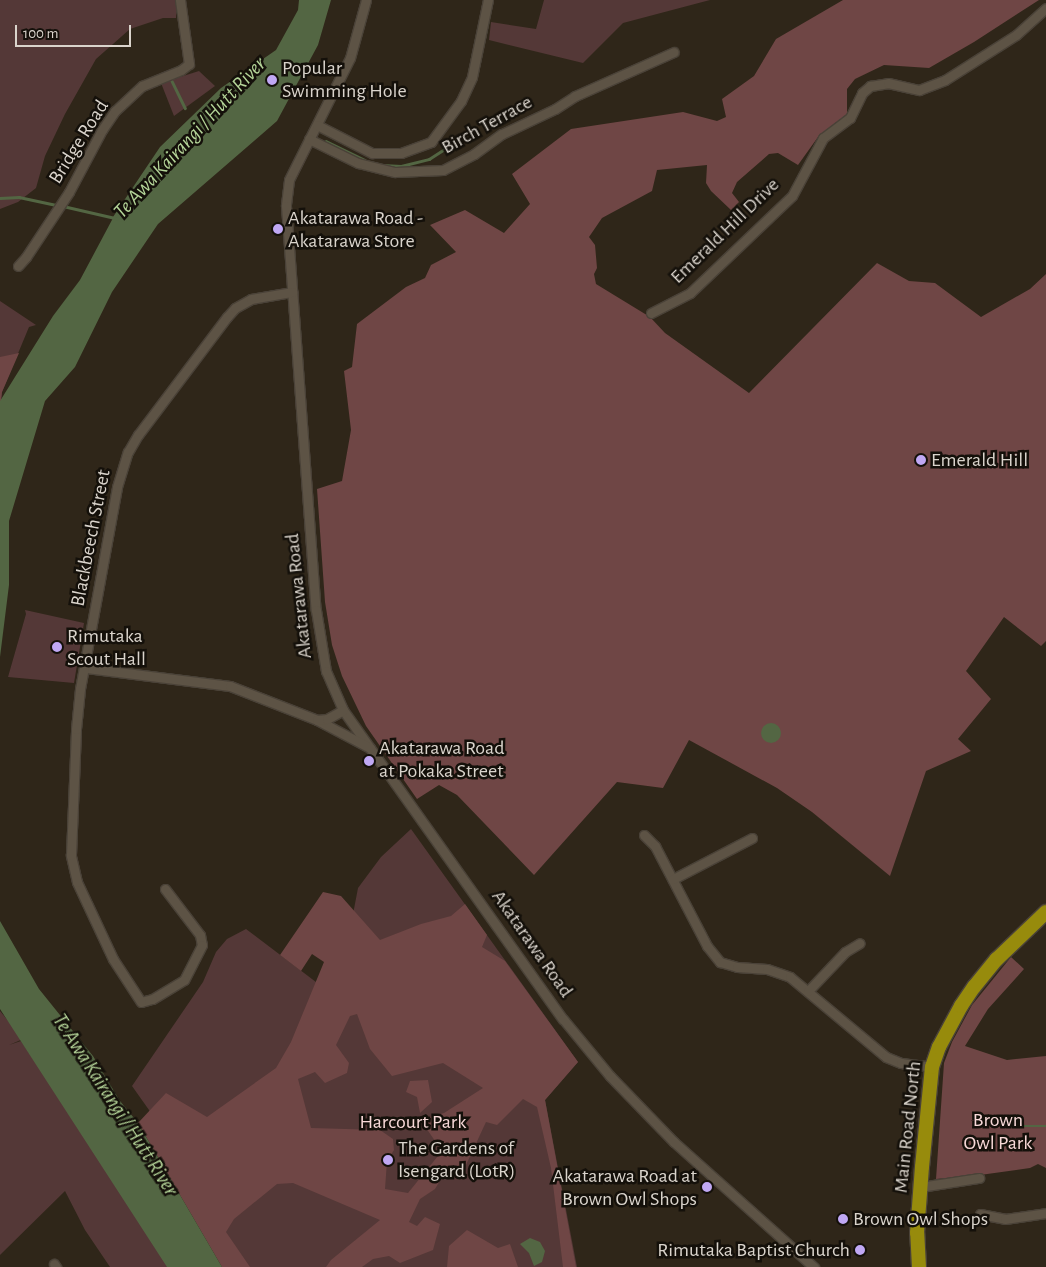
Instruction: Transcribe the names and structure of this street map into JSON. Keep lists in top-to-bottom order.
{
  "streets": {
    "highway": ["Main Road North"],
    "street": [
      "Birch Terrace",
      "Bridge Road",
      "Emerald Hill Drive",
      "Blackbeech Street",
      "Akatarawa Road"
    ]
  },
  "crossings": [
    ["Birch Terrace", "Akatarawa Road"],
    ["Blackbeech Street", "Akatarawa Road"]
  ],
  "water": ["Te Awa Kairangi / Hutt River"],
  "parks": ["Brown Owl Park", "Harcourt Park"],
  "places": [
    "Popular Swimming Hole",
    "Akatarawa Road - Akatarawa Store",
    "Emerald Hill",
    "Rimutaka Scout Hall",
    "Akatarawa Road at Pokaka Street",
    "The Gardens of Isengard (LotR)",
    "Akatarawa Road at Brown Owl Shops",
    "Brown Owl Shops",
    "Rimutaka Baptist Church"
  ],
  "scale_bar": "100 m"
}
